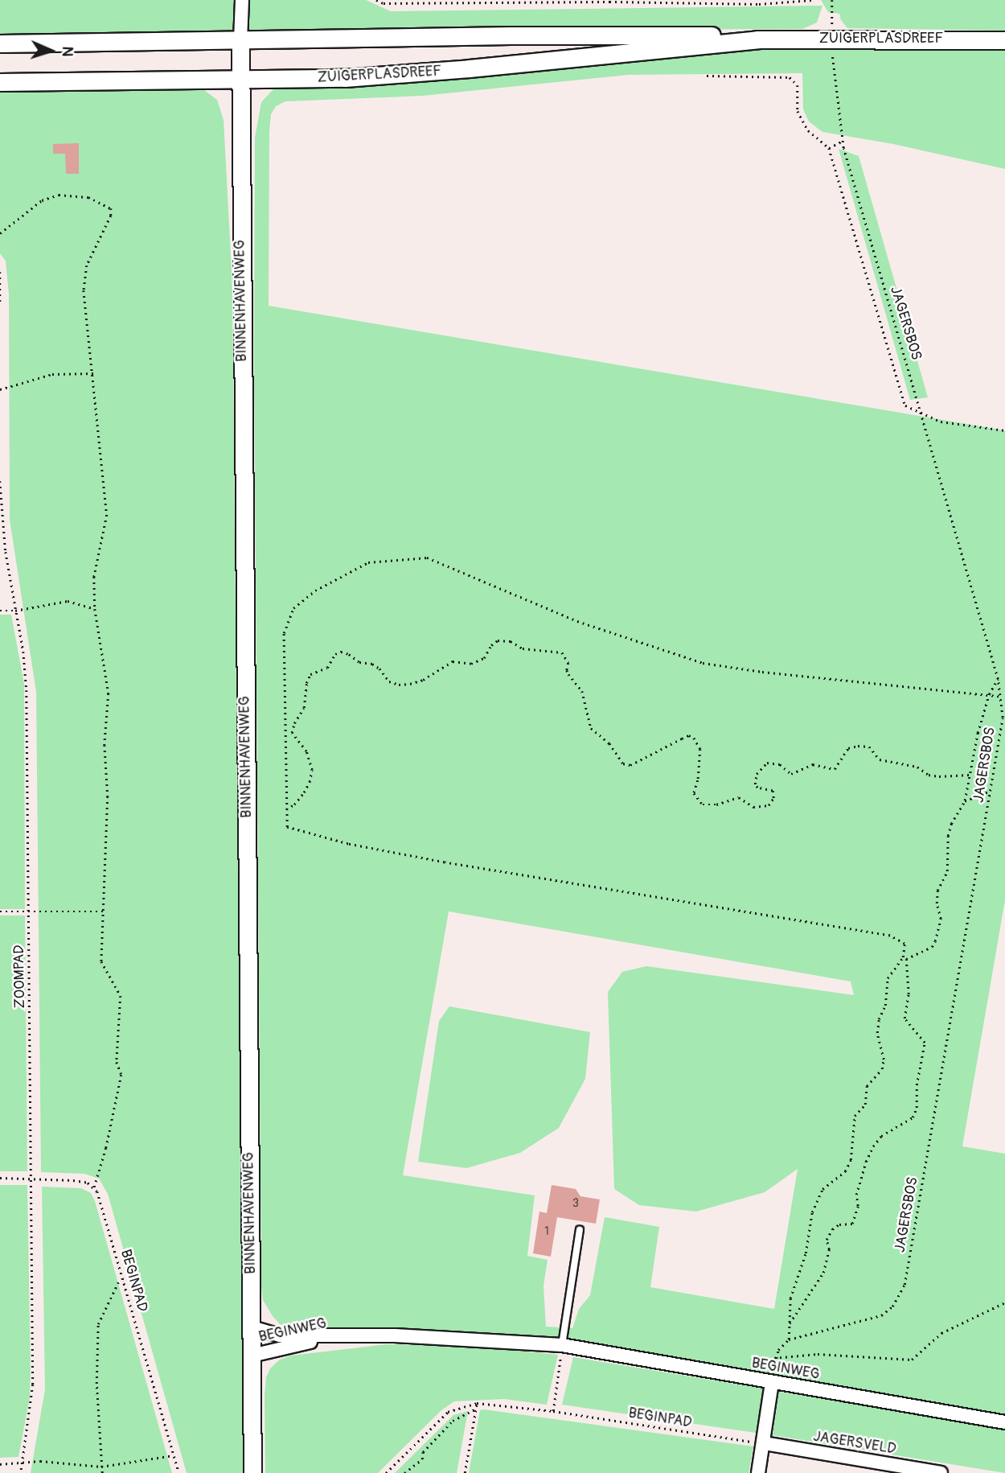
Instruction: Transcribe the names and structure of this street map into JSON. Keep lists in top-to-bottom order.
{
  "streets": {
    "main road": ["ZUIGERPLASDREEF", "BINNENHAVENWEG"],
    "street": ["BEGINWEG", "JAGERSVELD"],
    "path": ["JAGERSBOS", "ZOOMPAD", "BEGINPAD"]
  },
  "crossings": [
    ["ZUIGERPLASDREEF", "BINNENHAVENWEG"],
    ["ZUIGERPLASDREEF", "JAGERSBOS"],
    ["BINNENHAVENWEG", "BEGINWEG"],
    ["BEGINPAD", "JAGERSVELD"]
  ],
  "house_numbers": ["3", "1"],
  "north": "right"
}
